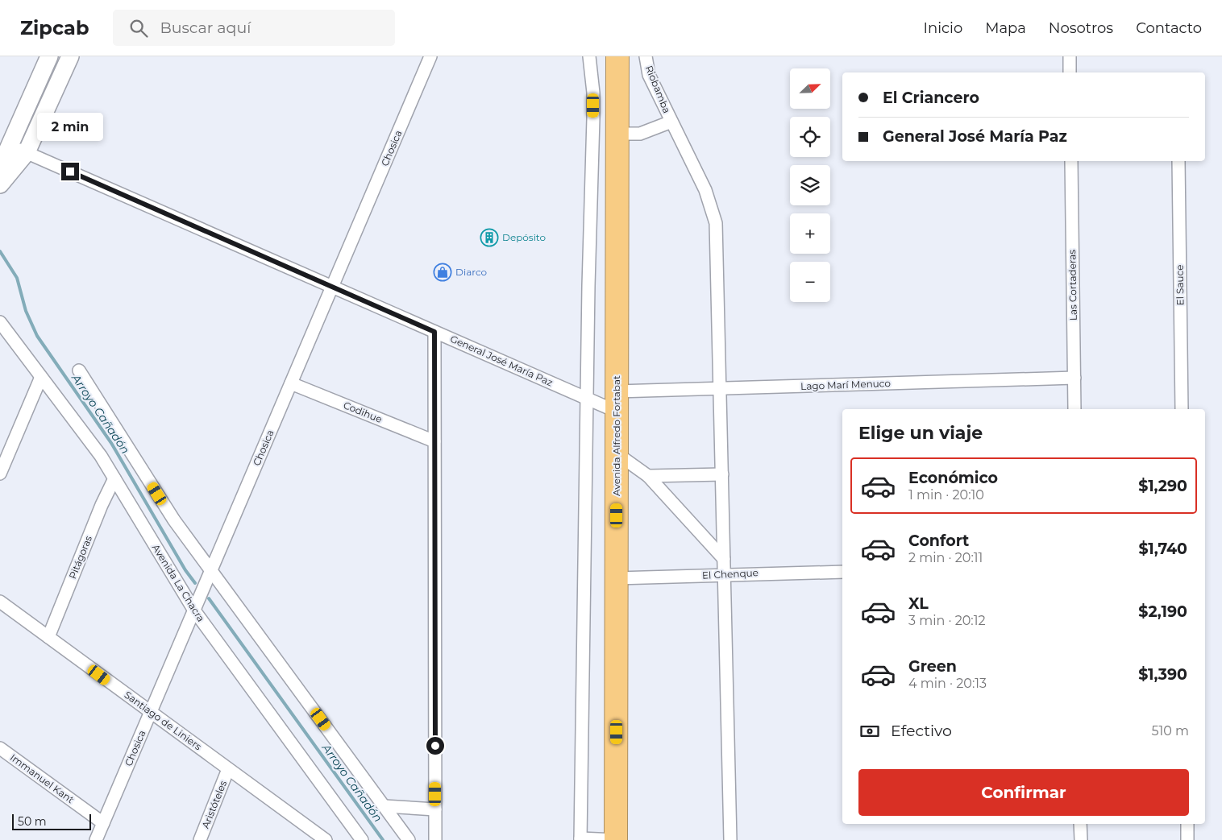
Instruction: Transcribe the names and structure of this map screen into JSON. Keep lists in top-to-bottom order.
{
  "streets": {
    "highway": ["Avenida Alfredo Fortabat"],
    "street": [
      "Riobamba",
      "Chosica",
      "Las Cortaderas",
      "El Sauce",
      "General José María Paz",
      "Lago Marí Menuco",
      "Codihue",
      "Pitágoras",
      "El Chenque",
      "Avenida La Chacra",
      "Santiago de Liniers",
      "Immanuel Kant",
      "Aristóteles"
    ]
  },
  "crossings": [
    ["Riobamba", "Lago Marí Menuco"],
    ["Riobamba", "El Chenque"],
    ["Chosica", "General José María Paz"],
    ["Chosica", "Codihue"],
    ["Chosica", "Avenida La Chacra"],
    ["Chosica", "Santiago de Liniers"],
    ["Chosica", "Immanuel Kant"],
    ["Las Cortaderas", "Lago Marí Menuco"],
    ["General José María Paz", "Lago Marí Menuco"],
    ["General José María Paz", "Avenida Alfredo Fortabat"],
    ["Lago Marí Menuco", "Avenida Alfredo Fortabat"],
    ["Avenida Alfredo Fortabat", "El Chenque"],
    ["Pitágoras", "Avenida La Chacra"],
    ["Pitágoras", "Santiago de Liniers"],
    ["Santiago de Liniers", "Aristóteles"]
  ],
  "water": ["Arroyo Cañadón"],
  "places": {
    "building": ["Depósito"],
    "shop": ["Diarco"]
  },
  "scale_bar": "50 m",
  "north": "top right",
  "page": {
    "header": "Zipcab",
    "search": "Buscar aquí",
    "nav": [
      "Inicio",
      "Mapa",
      "Nosotros",
      "Contacto"
    ],
    "map_buttons": ["+", "−"],
    "banner": ["El Criancero", "General José María Paz"],
    "bubble": "2 min",
    "heading": "Elige un viaje",
    "list": [
      {
        "name": "Económico",
        "note": "1 min · 20:10",
        "value": "$1,290"
      },
      {
        "name": "Confort",
        "note": "2 min · 20:11",
        "value": "$1,740"
      },
      {
        "name": "XL",
        "note": "3 min · 20:12",
        "value": "$2,190"
      },
      {
        "name": "Green",
        "note": "4 min · 20:13",
        "value": "$1,390"
      }
    ],
    "pay": ["Efectivo", "510 m"],
    "buttons": "Confirmar",
    "scale": "50 m"
  }
}
